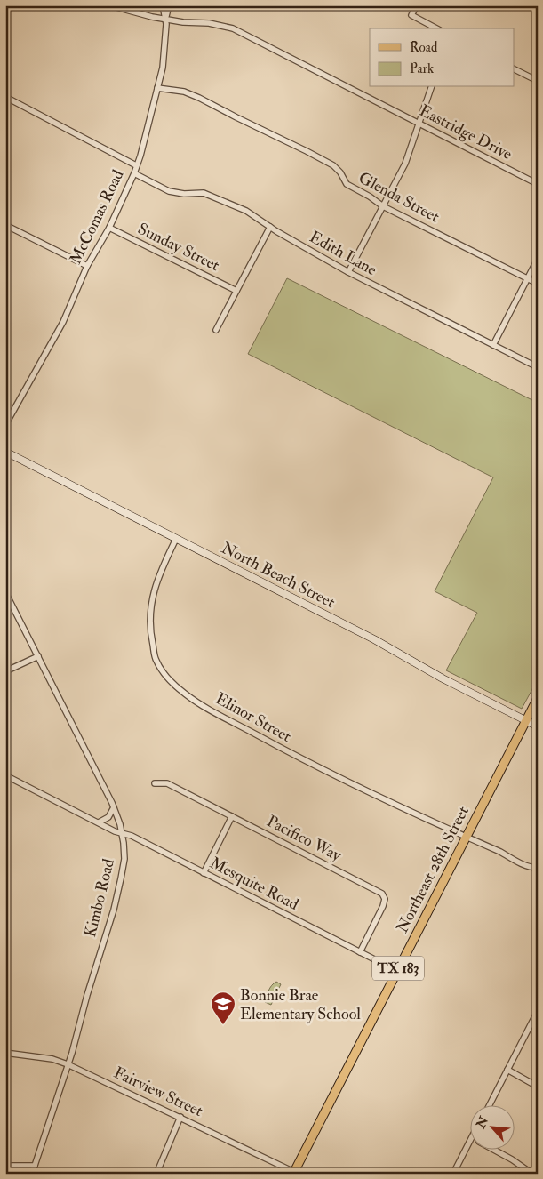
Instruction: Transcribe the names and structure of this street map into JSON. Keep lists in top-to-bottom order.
{
  "streets": {
    "main road": ["North Beach Street", "Northeast 28th Street", "TX 183"],
    "street": [
      "Eastridge Drive",
      "Glenda Street",
      "McComas Road",
      "Sunday Street",
      "Edith Lane",
      "Elinor Street",
      "Pacifico Way",
      "Mesquite Road",
      "Kimbo Road",
      "Fairview Street"
    ]
  },
  "crossings": [
    ["Eastridge Drive", "McComas Road"],
    ["Glenda Street", "McComas Road"],
    ["McComas Road", "Sunday Street"],
    ["McComas Road", "Edith Lane"],
    ["North Beach Street", "Elinor Street"],
    ["North Beach Street", "Northeast 28th Street"],
    ["Elinor Street", "Northeast 28th Street"],
    ["Pacifico Way", "Mesquite Road"],
    ["Northeast 28th Street", "Mesquite Road"],
    ["Northeast 28th Street", "Fairview Street"],
    ["Mesquite Road", "Kimbo Road"],
    ["Kimbo Road", "Fairview Street"]
  ],
  "places": {
    "school or university": ["Bonnie Brae Elementary School"]
  },
  "legend": ["Road", "Park"],
  "north": "top left"
}
